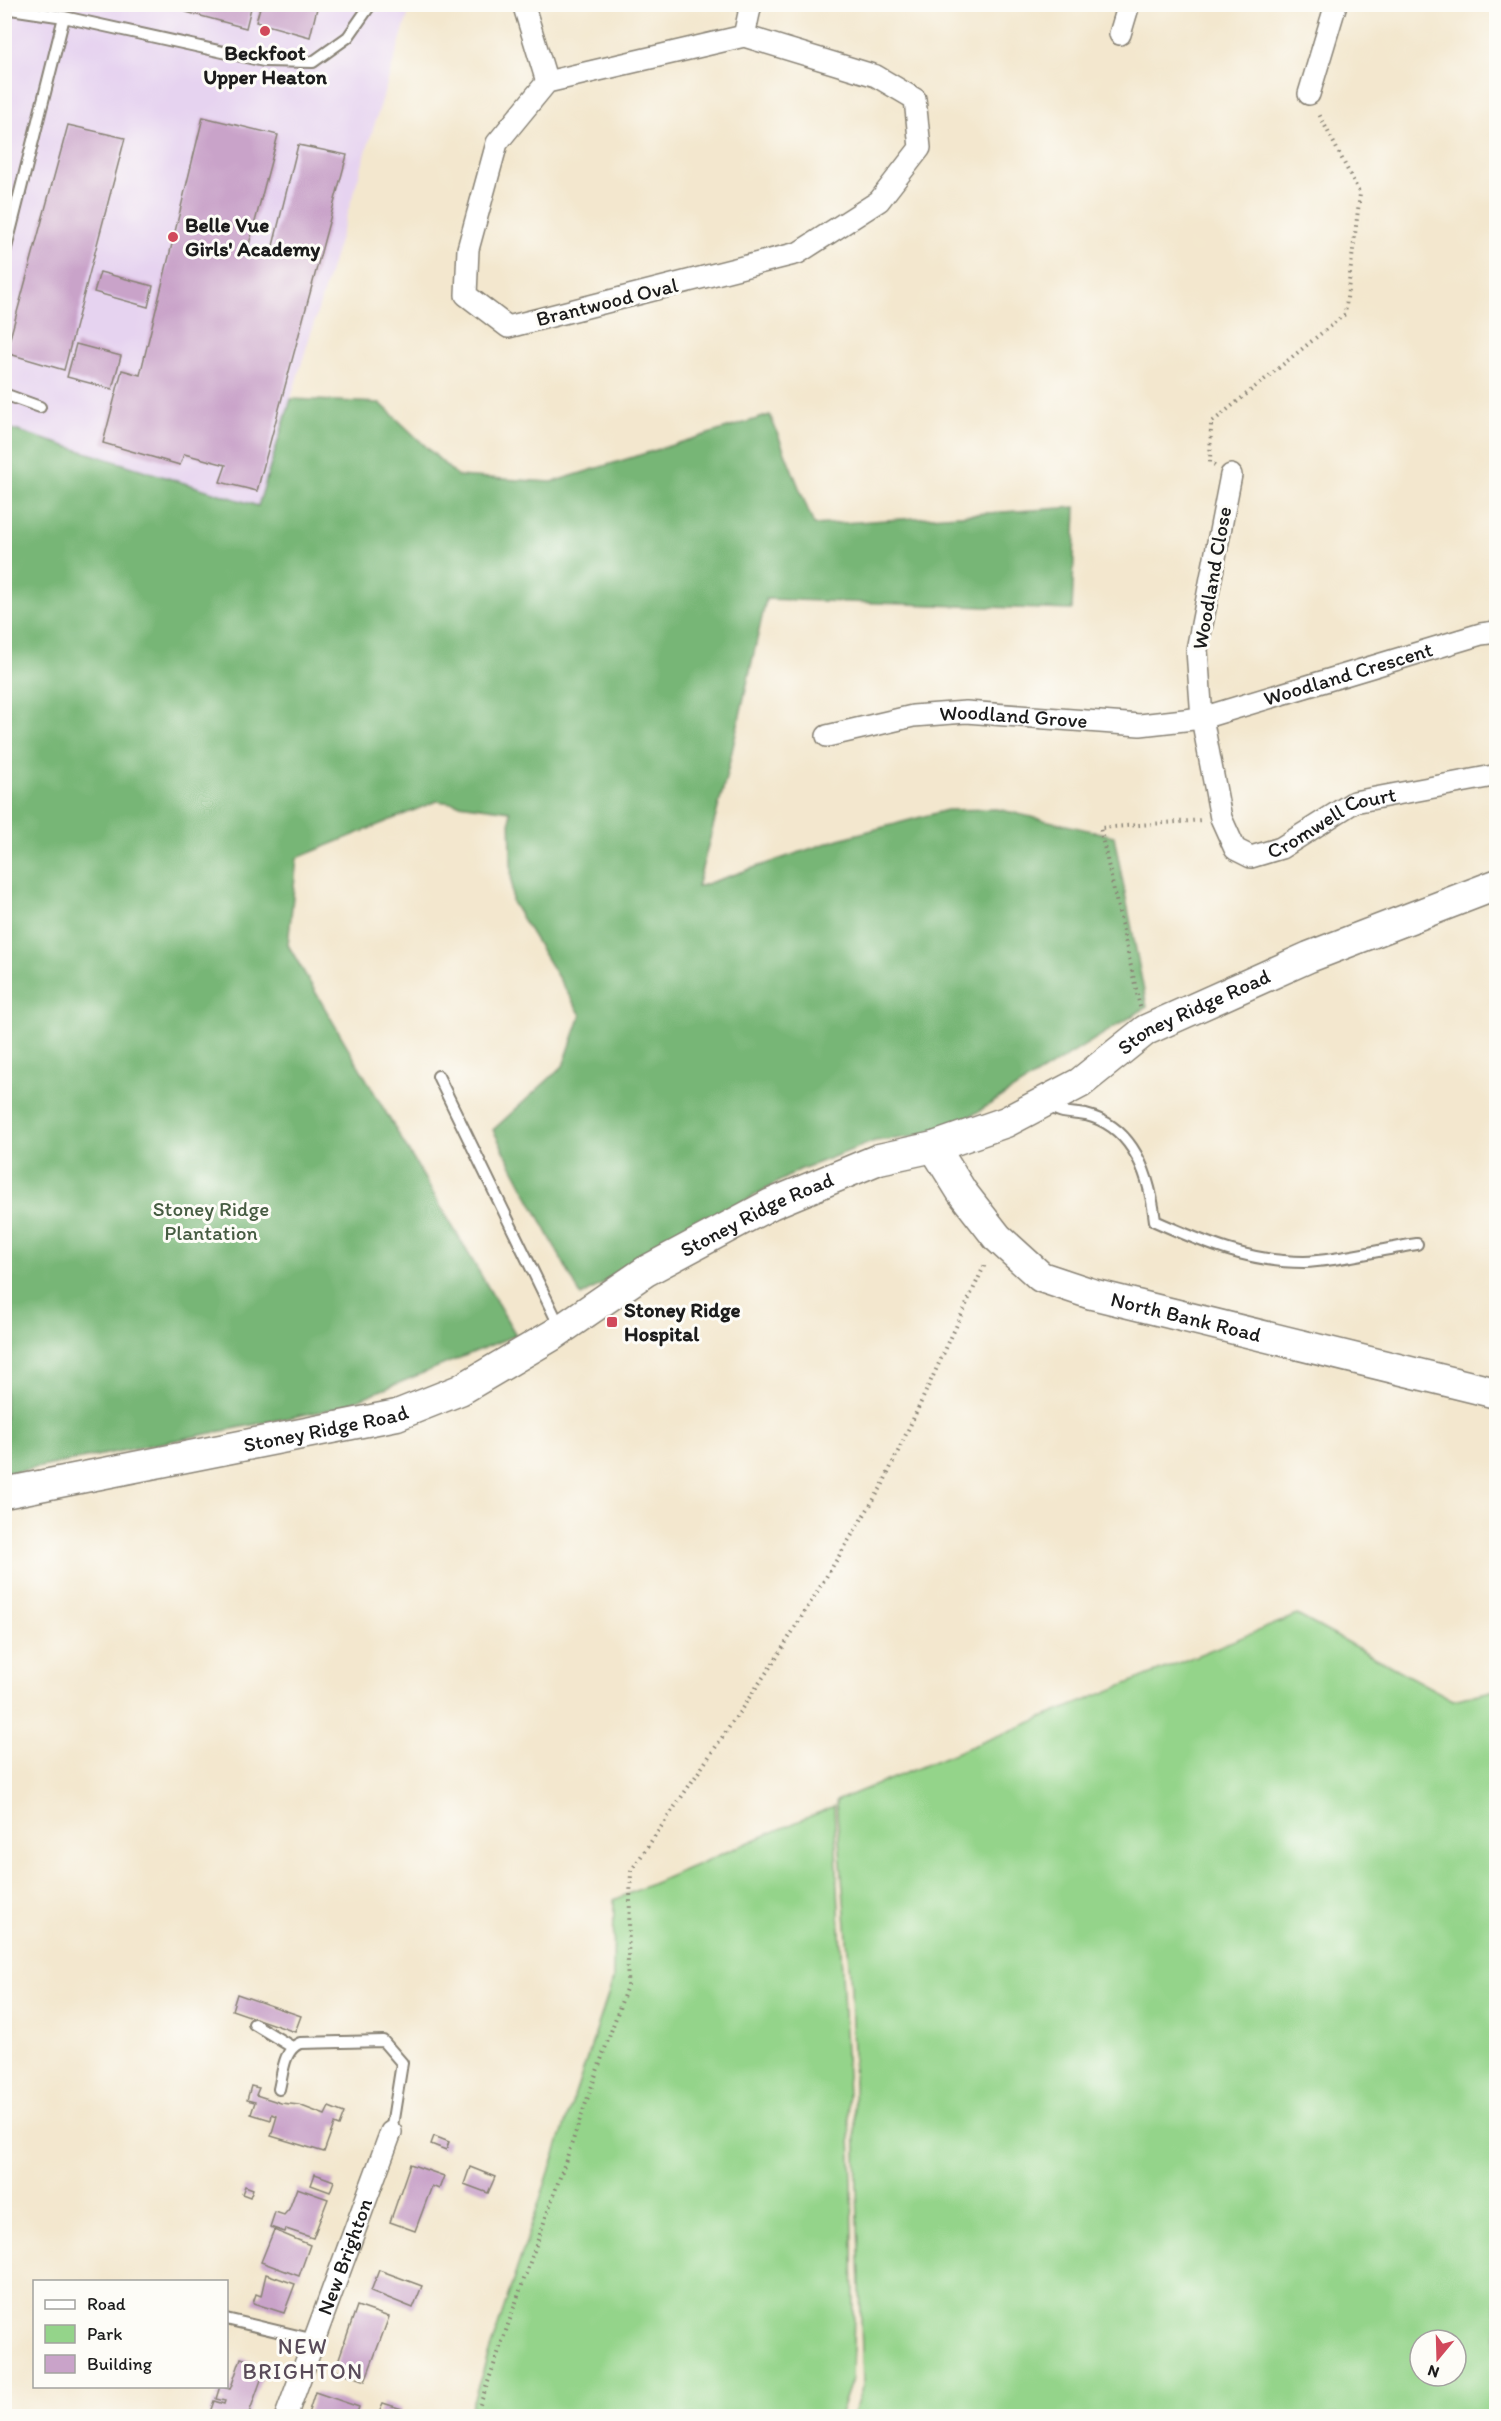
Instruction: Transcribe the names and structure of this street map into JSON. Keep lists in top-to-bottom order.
{
  "streets": {
    "street": [
      "Brantwood Oval",
      "Woodland Close",
      "Woodland Crescent",
      "Woodland Grove",
      "Cromwell Court",
      "Stoney Ridge Road",
      "North Bank Road",
      "New Brighton"
    ]
  },
  "crossings": [
    ["Woodland Close", "Woodland Crescent"],
    ["Woodland Close", "Woodland Grove"],
    ["Woodland Close", "Cromwell Court"],
    ["Woodland Crescent", "Woodland Grove"],
    ["Woodland Crescent", "Cromwell Court"],
    ["Woodland Grove", "Cromwell Court"],
    ["Stoney Ridge Road", "North Bank Road"]
  ],
  "districts": ["NEW BRIGHTON"],
  "parks": ["Stoney Ridge Plantation"],
  "places": {
    "other": ["Beckfoot Upper Heaton", "Belle Vue Girls' Academy"],
    "transit": ["Stoney Ridge Hospital"]
  },
  "legend": ["Road", "Park", "Building"],
  "north": "bottom"
}
